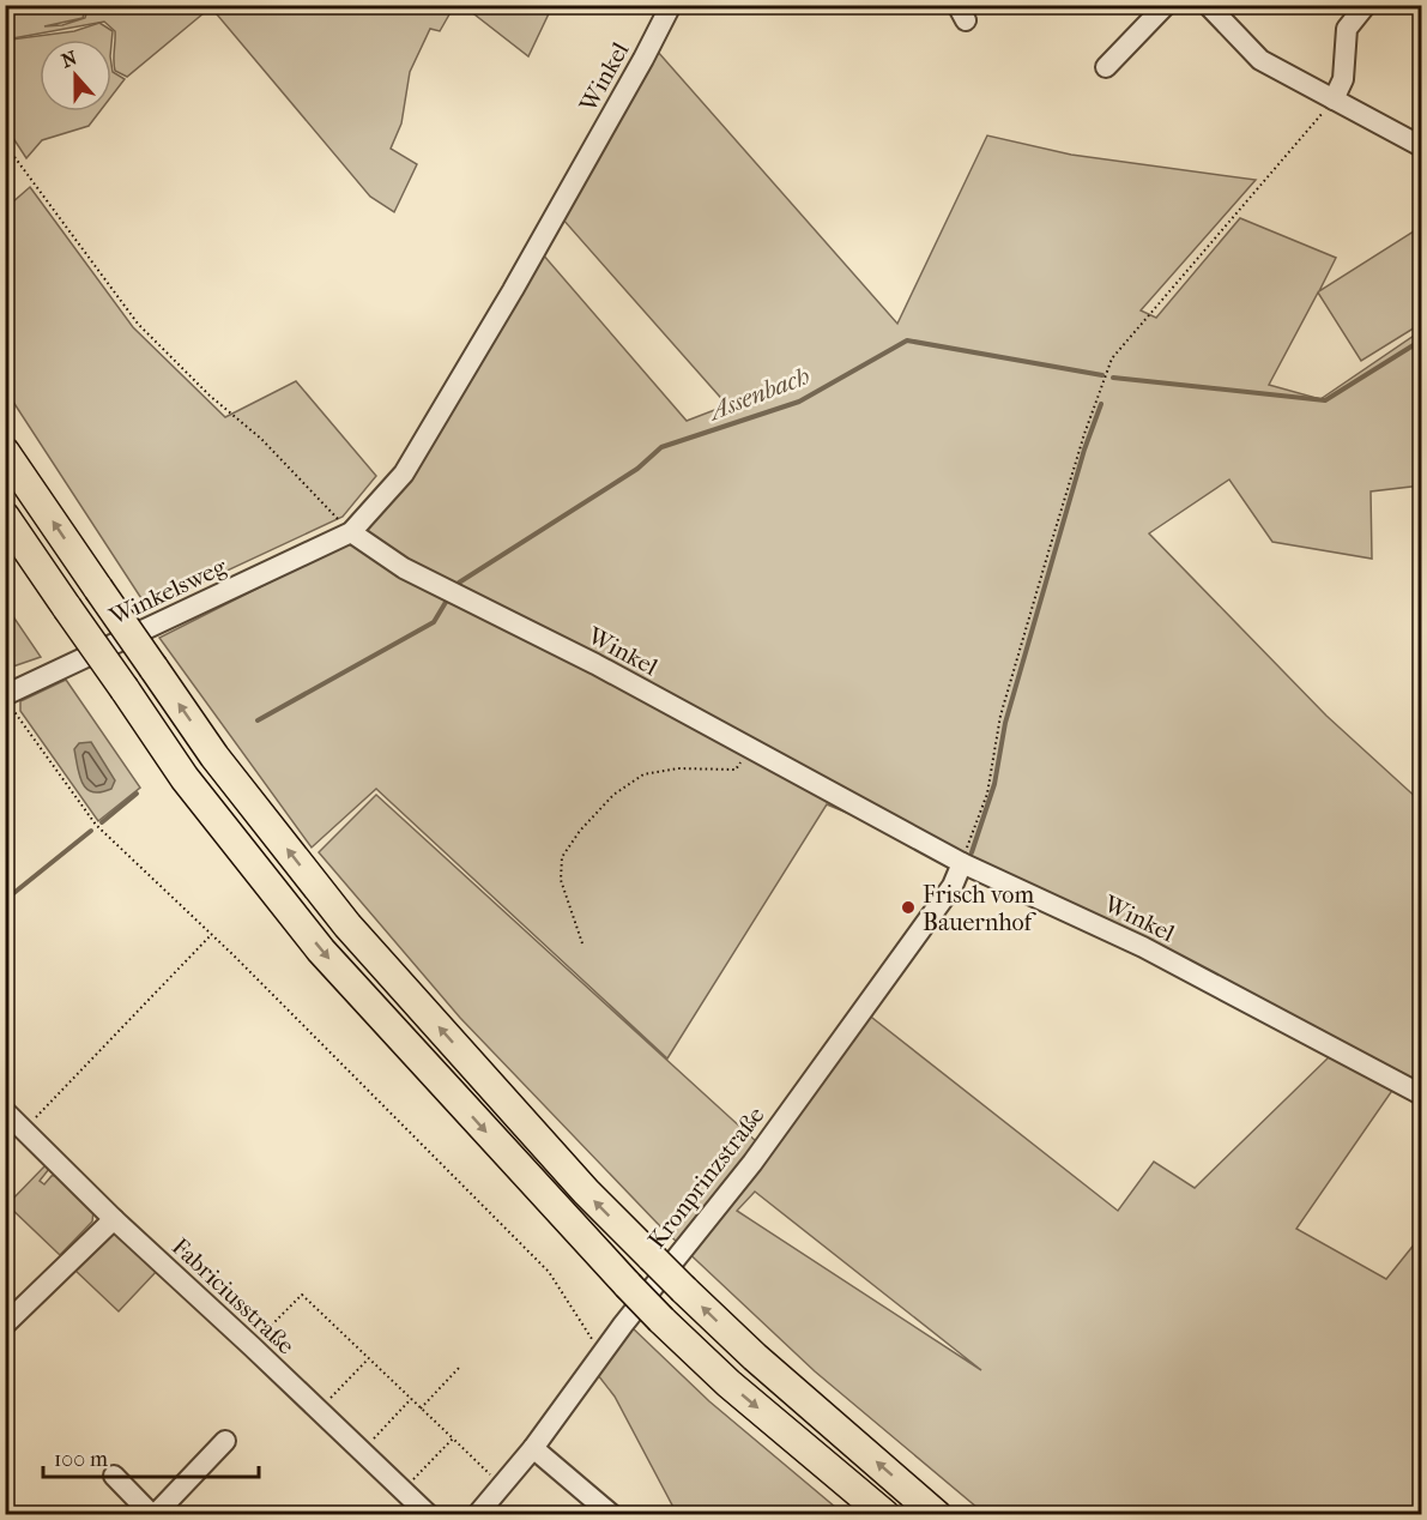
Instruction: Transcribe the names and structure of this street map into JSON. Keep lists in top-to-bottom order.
{
  "streets": {
    "street": [
      "Winkel",
      "Winkelsweg",
      "Kronprinzstraße",
      "Fabriciusstraße"
    ]
  },
  "crossings": [
    ["Winkel", "Winkelsweg"],
    ["Winkel", "Kronprinzstraße"]
  ],
  "water": ["Assenbach"],
  "places": ["Frisch vom Bauernhof"],
  "scale_bar": "100 m",
  "north": "top"
}
